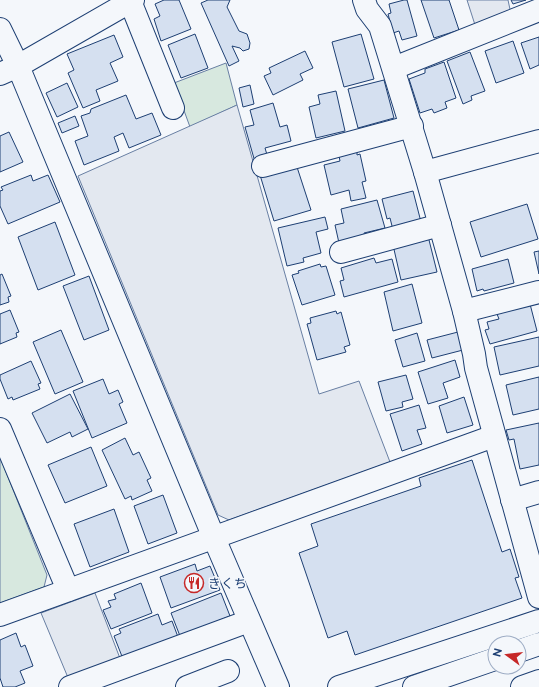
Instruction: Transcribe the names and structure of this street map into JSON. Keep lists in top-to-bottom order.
{
  "places": {
    "restaurant": ["きくち"]
  },
  "north": "left"
}
